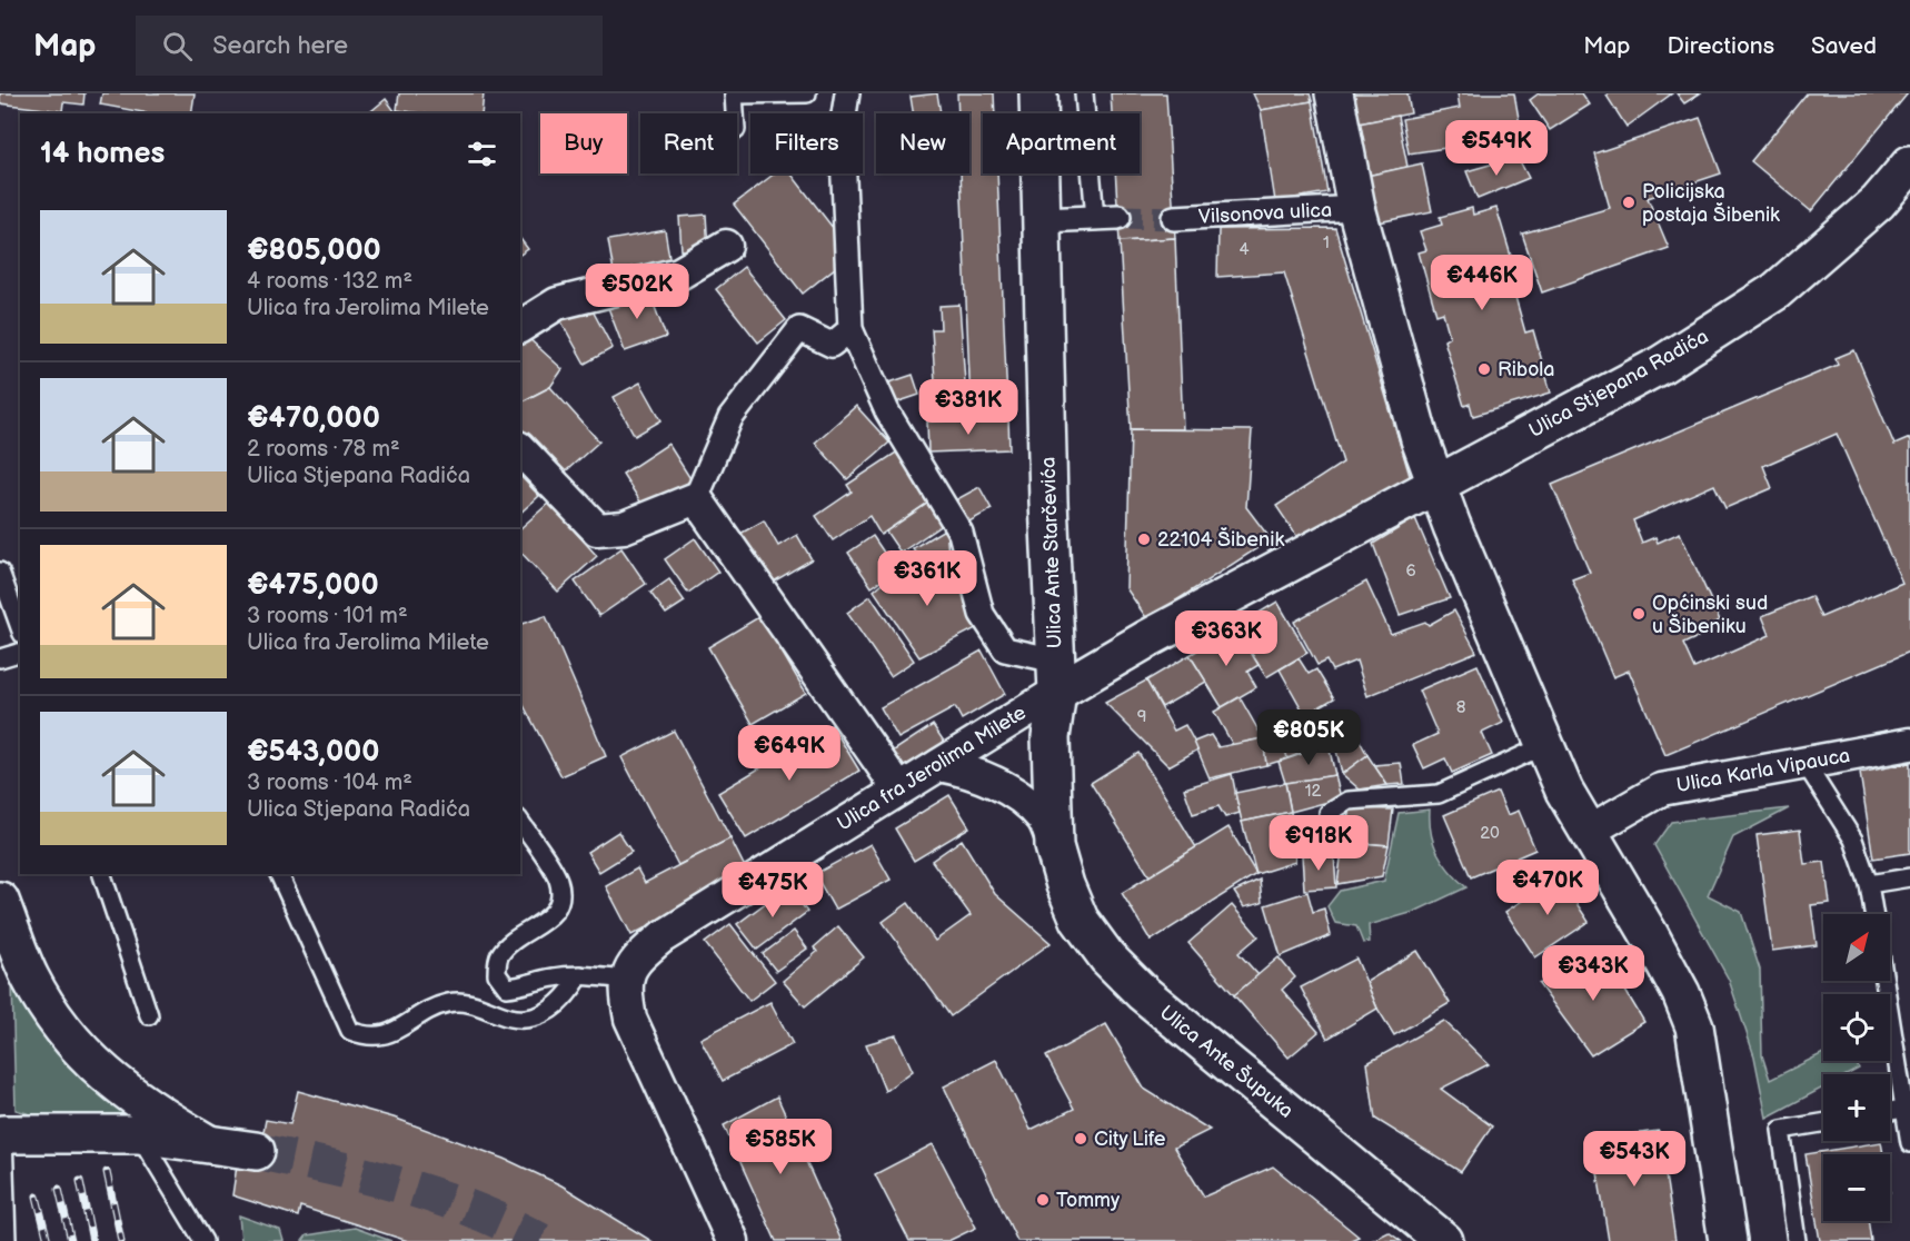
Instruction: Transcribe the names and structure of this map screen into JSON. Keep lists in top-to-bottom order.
{
  "streets": {
    "main road": [
      "Ulica Stjepana Radića",
      "Ulica Ante Starčevića",
      "Ulica fra Jerolima Milete",
      "Ulica Ante Šupuka"
    ],
    "street": ["Vilsonova ulica", "Ulica Karla Vipauca"]
  },
  "crossings": [
    ["Ulica Stjepana Radića", "Ulica fra Jerolima Milete"],
    ["Ulica Ante Starčevića", "Ulica fra Jerolima Milete"],
    ["Ulica Ante Starčevića", "Ulica Ante Šupuka"],
    ["Ulica fra Jerolima Milete", "Ulica Ante Šupuka"]
  ],
  "places": [
    "Policijska postaja Šibenik",
    "Ribola",
    "22104 Šibenik",
    "Općinski sud u Šibeniku",
    "City Life",
    "Tommy"
  ],
  "house_numbers": [
    "1",
    "4",
    "6",
    "8",
    "9",
    "12",
    "20"
  ],
  "north": "top right",
  "page": {
    "header": "Map",
    "search": "Search here",
    "nav": ["Map", "Directions", "Saved"],
    "chip": [
      "Buy",
      "Rent",
      "Filters",
      "New",
      "Apartment"
    ],
    "heading": "14 homes",
    "price": [
      "€549K",
      "€446K",
      "€502K",
      "€381K",
      "€361K",
      "€363K",
      "€805K",
      "€649K",
      "€918K",
      "€470K",
      "€475K",
      "€343K",
      "€585K",
      "€543K"
    ],
    "list": [
      {
        "name": "€805,000",
        "note": "4 rooms · 132 m² · Ulica fra Jerolima Milete"
      },
      {
        "name": "€470,000",
        "note": "2 rooms · 78 m² · Ulica Stjepana Radića"
      },
      {
        "name": "€475,000",
        "note": "3 rooms · 101 m² · Ulica fra Jerolima Milete"
      },
      {
        "name": "€543,000",
        "note": "3 rooms · 104 m² · Ulica Stjepana Radića"
      }
    ],
    "map_buttons": ["+", "−"]
  }
}
